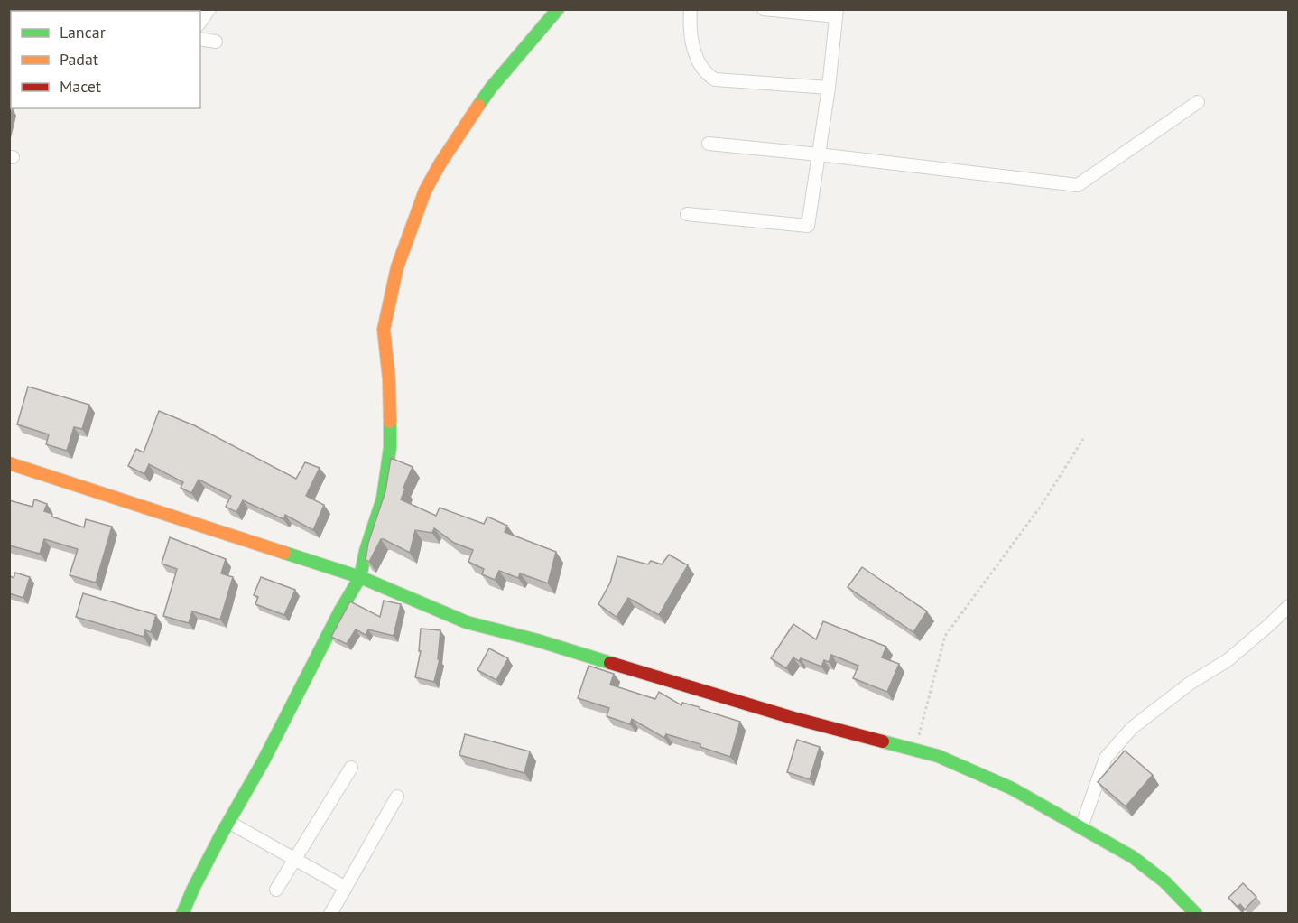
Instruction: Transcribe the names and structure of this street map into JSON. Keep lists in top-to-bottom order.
{
  "legend": ["Lancar", "Padat", "Macet"]
}
